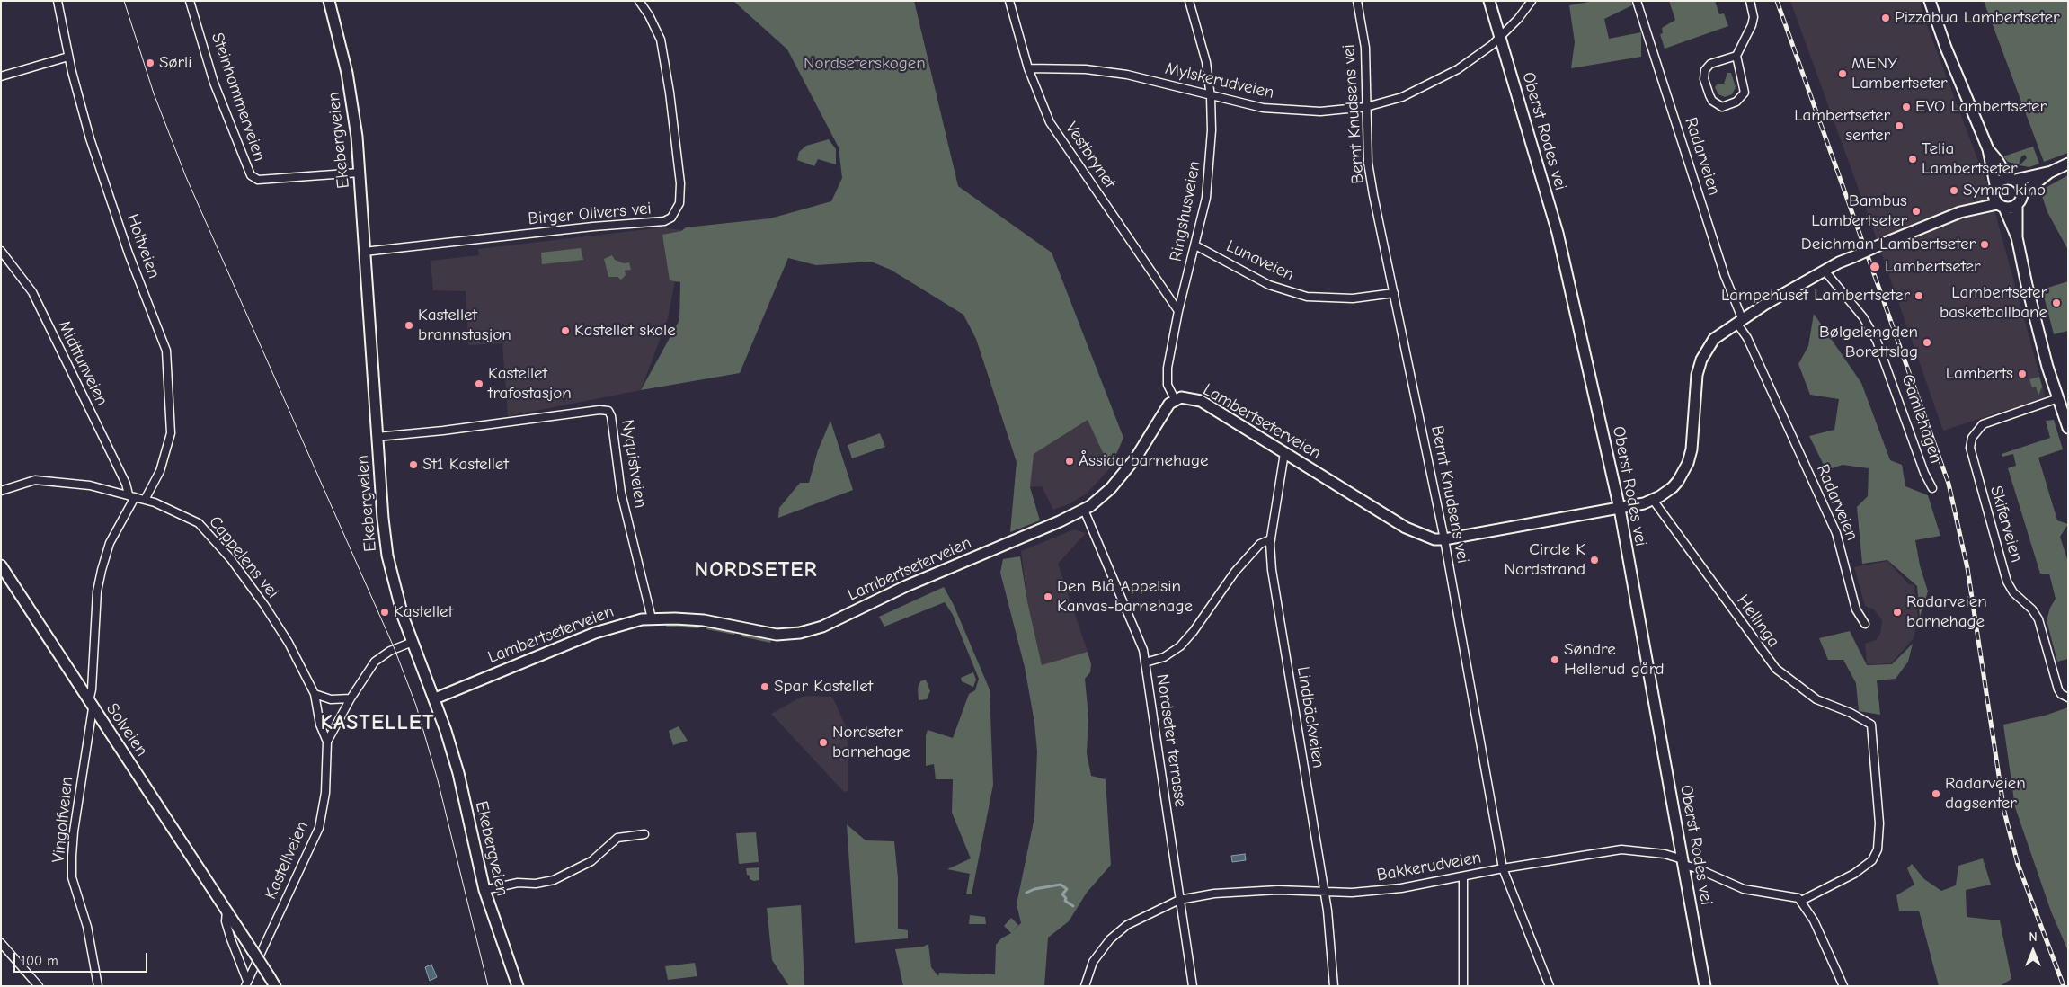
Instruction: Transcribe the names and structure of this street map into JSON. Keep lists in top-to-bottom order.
{
  "streets": {
    "main road": [
      "Oberst Rodes vei",
      "Ekebergveien",
      "Lambertseterveien",
      "Solveien"
    ],
    "street": [
      "Mylskerudveien",
      "Steinhammerveien",
      "Bernt Knudsens vei",
      "Vestbrynet",
      "Radarveien",
      "Ringshusveien",
      "Birger Olivers vei",
      "Holtveien",
      "Lunaveien",
      "Midttunveien",
      "Gamlehagen",
      "Nyquistveien",
      "Skiferveien",
      "Cappelens vei",
      "Hellinga",
      "Lindbäckveien",
      "Nordseter terrasse",
      "Vingolfveien",
      "Kastellveien",
      "Bakkerudveien"
    ]
  },
  "crossings": [
    ["Mylskerudveien", "Bernt Knudsens vei"],
    ["Mylskerudveien", "Oberst Rodes vei"],
    ["Mylskerudveien", "Vestbrynet"],
    ["Mylskerudveien", "Ringshusveien"],
    ["Steinhammerveien", "Ekebergveien"],
    ["Bernt Knudsens vei", "Lunaveien"],
    ["Bernt Knudsens vei", "Lambertseterveien"],
    ["Bernt Knudsens vei", "Bakkerudveien"],
    ["Oberst Rodes vei", "Lambertseterveien"],
    ["Oberst Rodes vei", "Bakkerudveien"],
    ["Ekebergveien", "Birger Olivers vei"],
    ["Ekebergveien", "Lambertseterveien"],
    ["Ekebergveien", "Nyquistveien"],
    ["Ekebergveien", "Kastellveien"],
    ["Vestbrynet", "Ringshusveien"],
    ["Radarveien", "Lambertseterveien"],
    ["Ringshusveien", "Lunaveien"],
    ["Ringshusveien", "Lambertseterveien"],
    ["Holtveien", "Cappelens vei"],
    ["Midttunveien", "Cappelens vei"],
    ["Midttunveien", "Vingolfveien"],
    ["Gamlehagen", "Lambertseterveien"],
    ["Lambertseterveien", "Nyquistveien"],
    ["Lambertseterveien", "Hellinga"],
    ["Lambertseterveien", "Lindbäckveien"],
    ["Lambertseterveien", "Nordseter terrasse"],
    ["Cappelens vei", "Vingolfveien"],
    ["Cappelens vei", "Kastellveien"],
    ["Hellinga", "Bakkerudveien"],
    ["Lindbäckveien", "Bakkerudveien"],
    ["Solveien", "Vingolfveien"],
    ["Solveien", "Kastellveien"],
    ["Nordseter terrasse", "Bakkerudveien"]
  ],
  "districts": ["NORDSETER", "KASTELLET"],
  "parks": ["Nordseterskogen"],
  "places": [
    "Pizzabua Lambertseter",
    "Sørli",
    "MENY Lambertseter",
    "EVO Lambertseter",
    "Lambertseter senter",
    "Telia Lambertseter",
    "Symra kino",
    "Bambus Lambertseter",
    "Deichman Lambertseter",
    "Lambertseter",
    "Lampehuset Lambertseter",
    "Lambertseter basketballbane",
    "Kastellet brannstasjon",
    "Kastellet skole",
    "Bølgelengden Borettslag",
    "Lamberts",
    "Kastellet trafostasjon",
    "Åssida barnehage",
    "St1 Kastellet",
    "Circle K Nordstrand",
    "Den Blå Appelsin Kanvas-barnehage",
    "Kastellet",
    "Radarveien barnehage",
    "Søndre Hellerud gård",
    "Spar Kastellet",
    "Nordseter barnehage",
    "Radarveien dagsenter"
  ],
  "scale_bar": "100 m",
  "north": "top"
}
